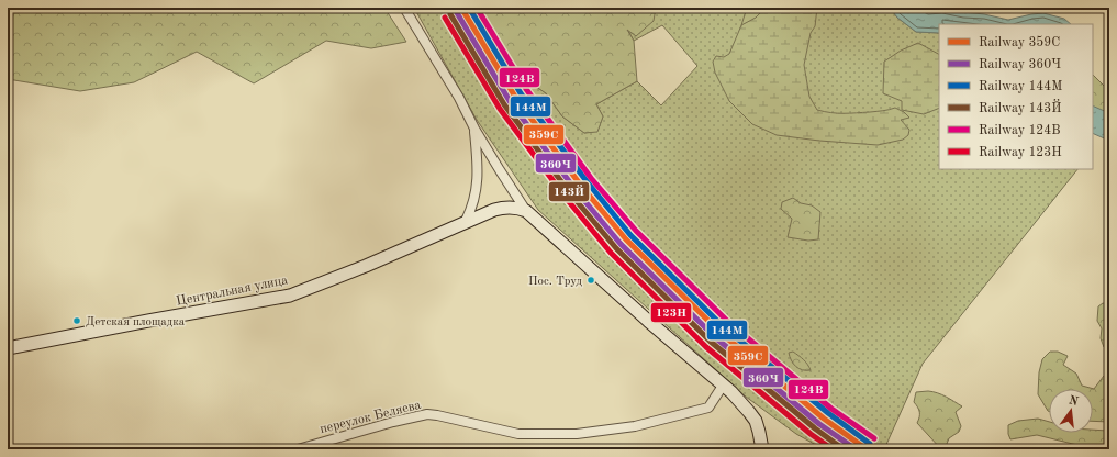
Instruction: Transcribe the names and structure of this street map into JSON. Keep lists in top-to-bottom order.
{
  "streets": {
    "street": ["Центральная улица", "переулок Беляева"]
  },
  "places": ["Пос. Труд", "Детская площадка"],
  "lines": [
    "rail line 359С",
    "rail line 144М",
    "rail line 124В",
    "rail line 360Ч",
    "rail line 143Й",
    "rail line 123Н"
  ],
  "legend": [
    "Railway 359С",
    "Railway 360Ч",
    "Railway 144М",
    "Railway 143Й",
    "Railway 124В",
    "Railway 123Н"
  ],
  "north": "top"
}
